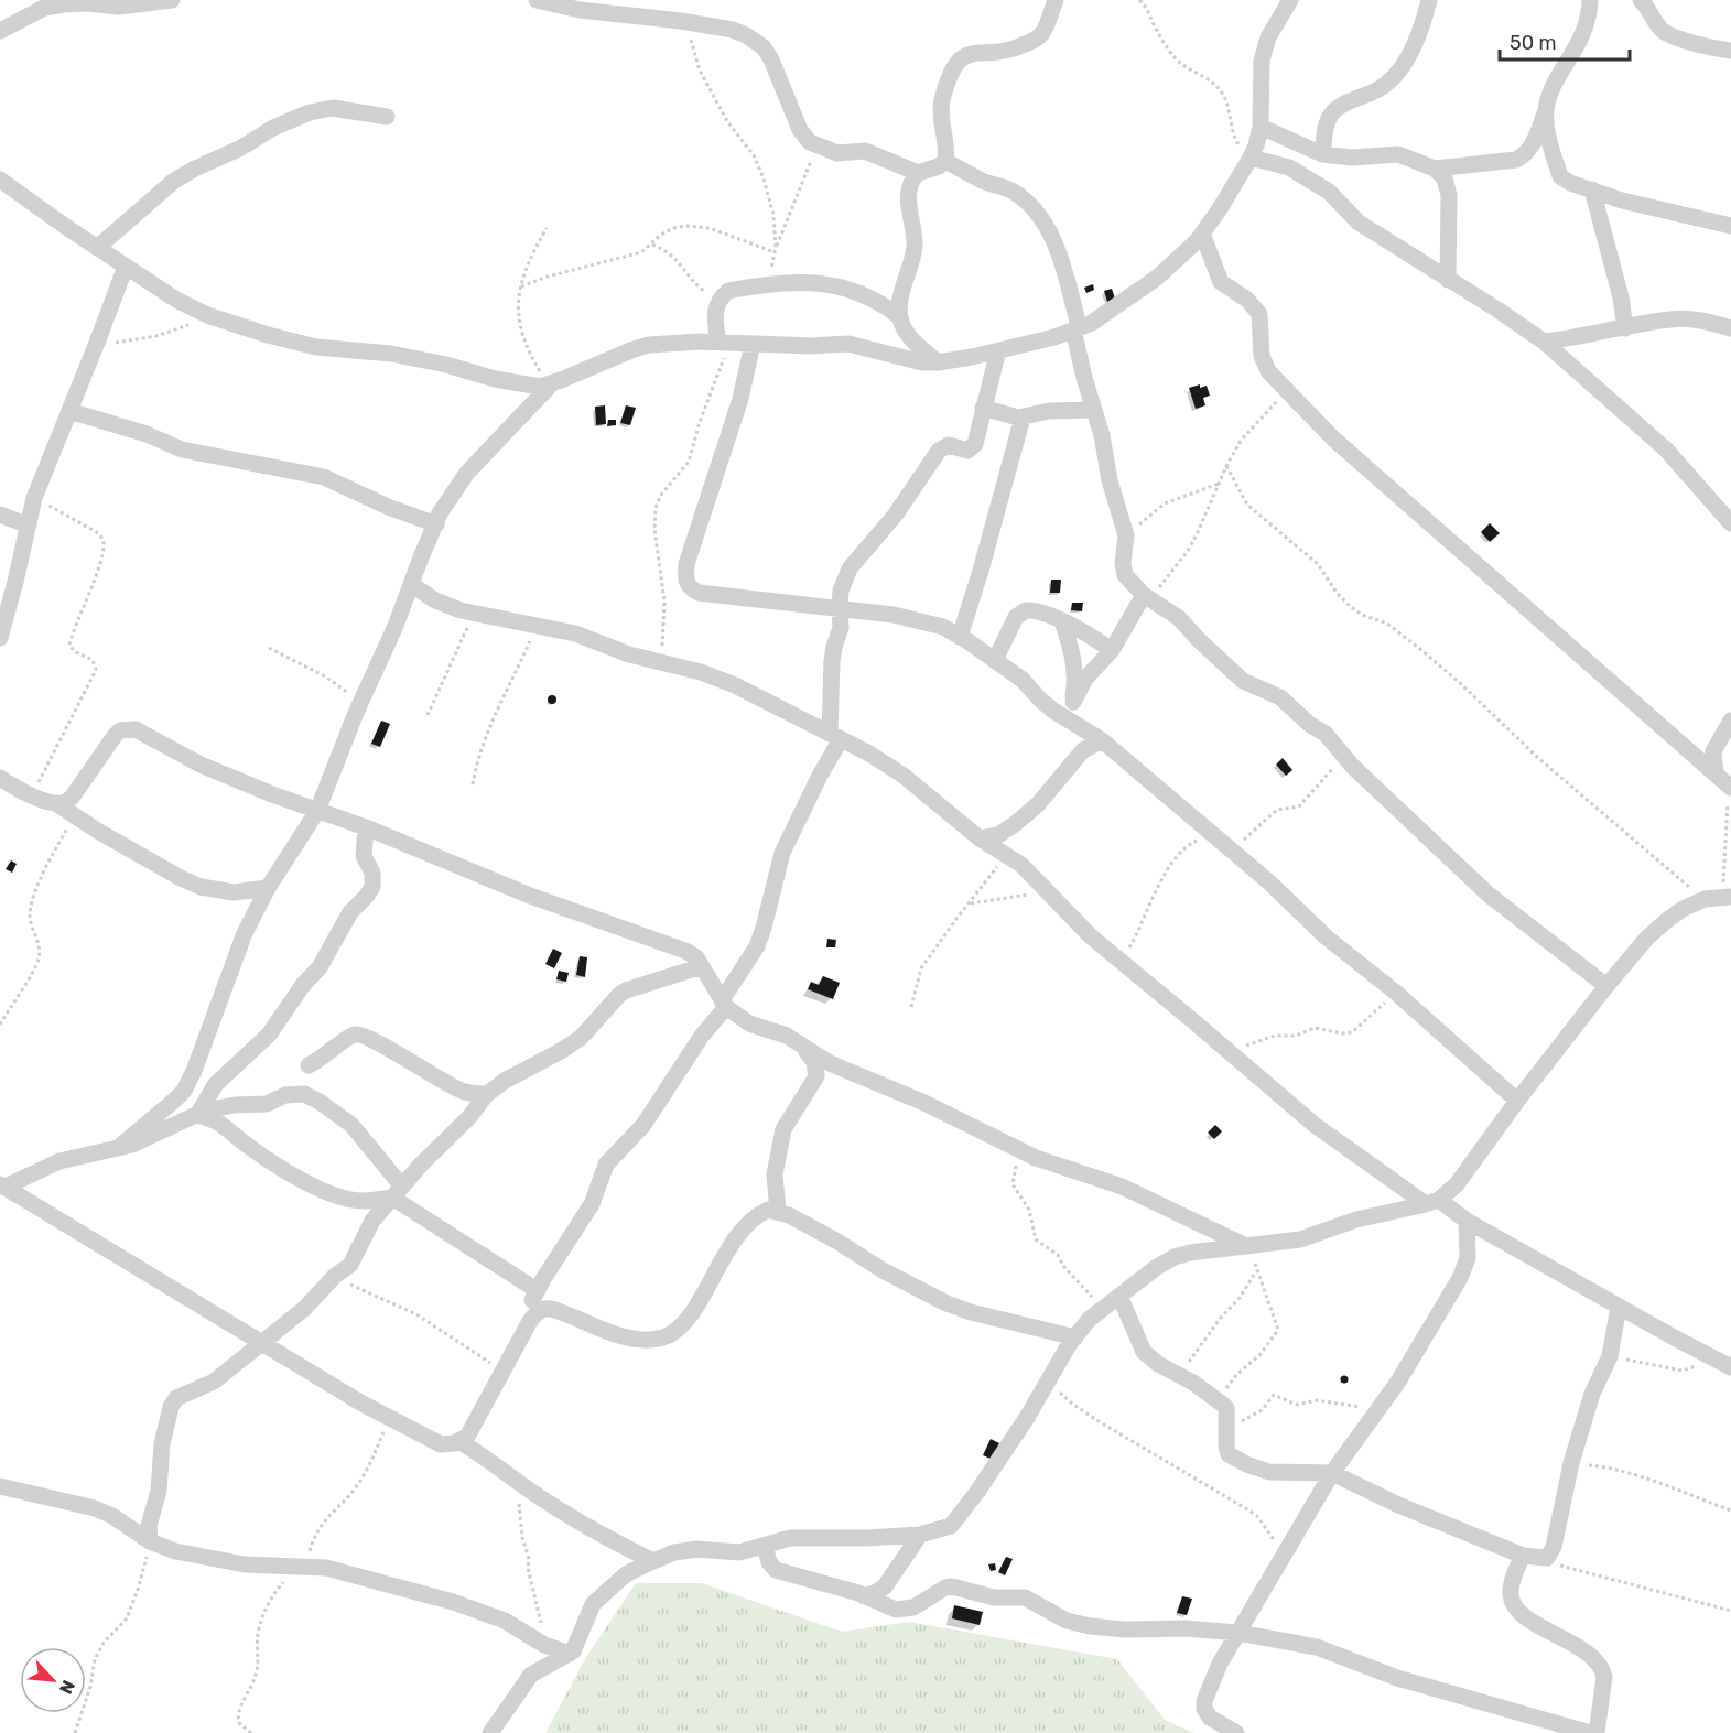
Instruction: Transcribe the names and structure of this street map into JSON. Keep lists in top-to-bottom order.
{
  "scale_bar": "50 m",
  "north": "bottom right"
}
